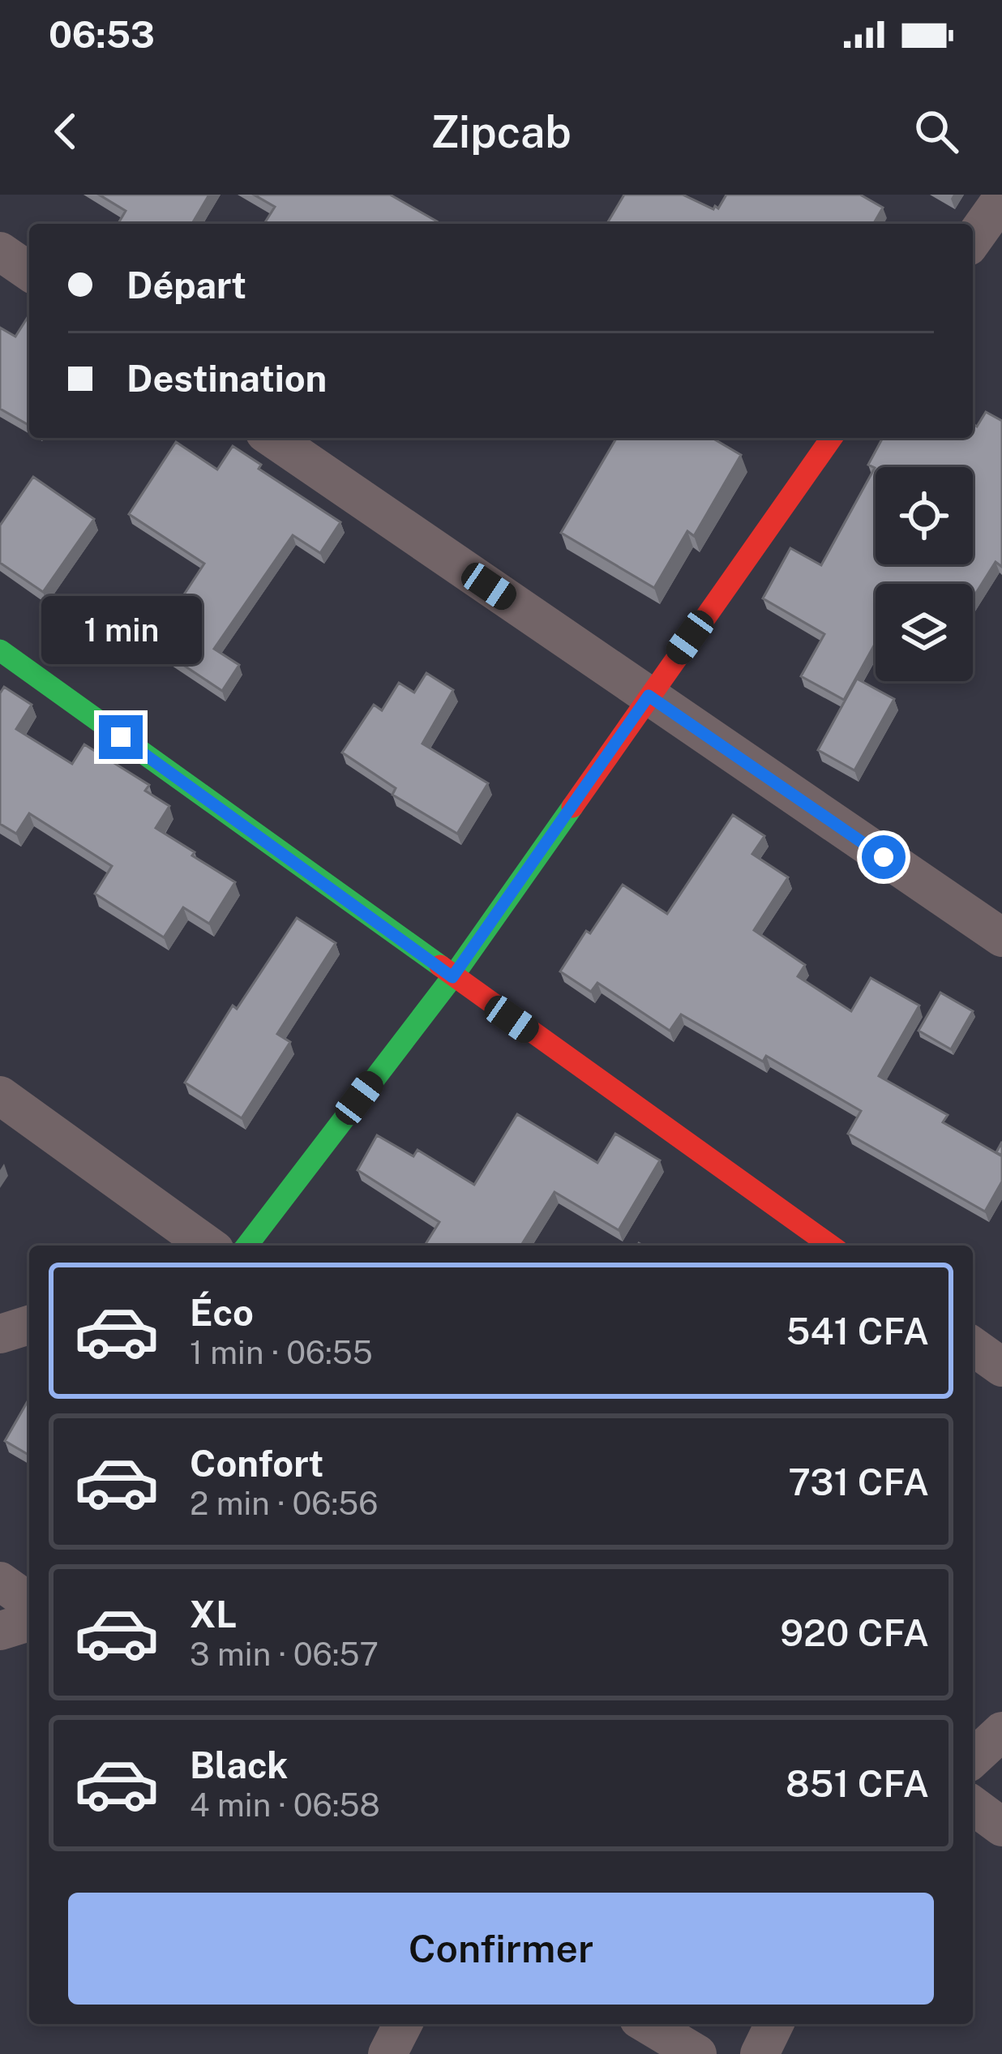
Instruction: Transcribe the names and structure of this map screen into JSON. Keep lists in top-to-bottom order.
{
  "page": {
    "status": "06:53",
    "header": "Zipcab",
    "banner": ["Départ", "Destination"],
    "bubble": "1 min",
    "list": [
      {
        "name": "Éco",
        "note": "1 min · 06:55",
        "value": "541 CFA"
      },
      {
        "name": "Confort",
        "note": "2 min · 06:56",
        "value": "731 CFA"
      },
      {
        "name": "XL",
        "note": "3 min · 06:57",
        "value": "920 CFA"
      },
      {
        "name": "Black",
        "note": "4 min · 06:58",
        "value": "851 CFA"
      }
    ],
    "buttons": "Confirmer"
  }
}
